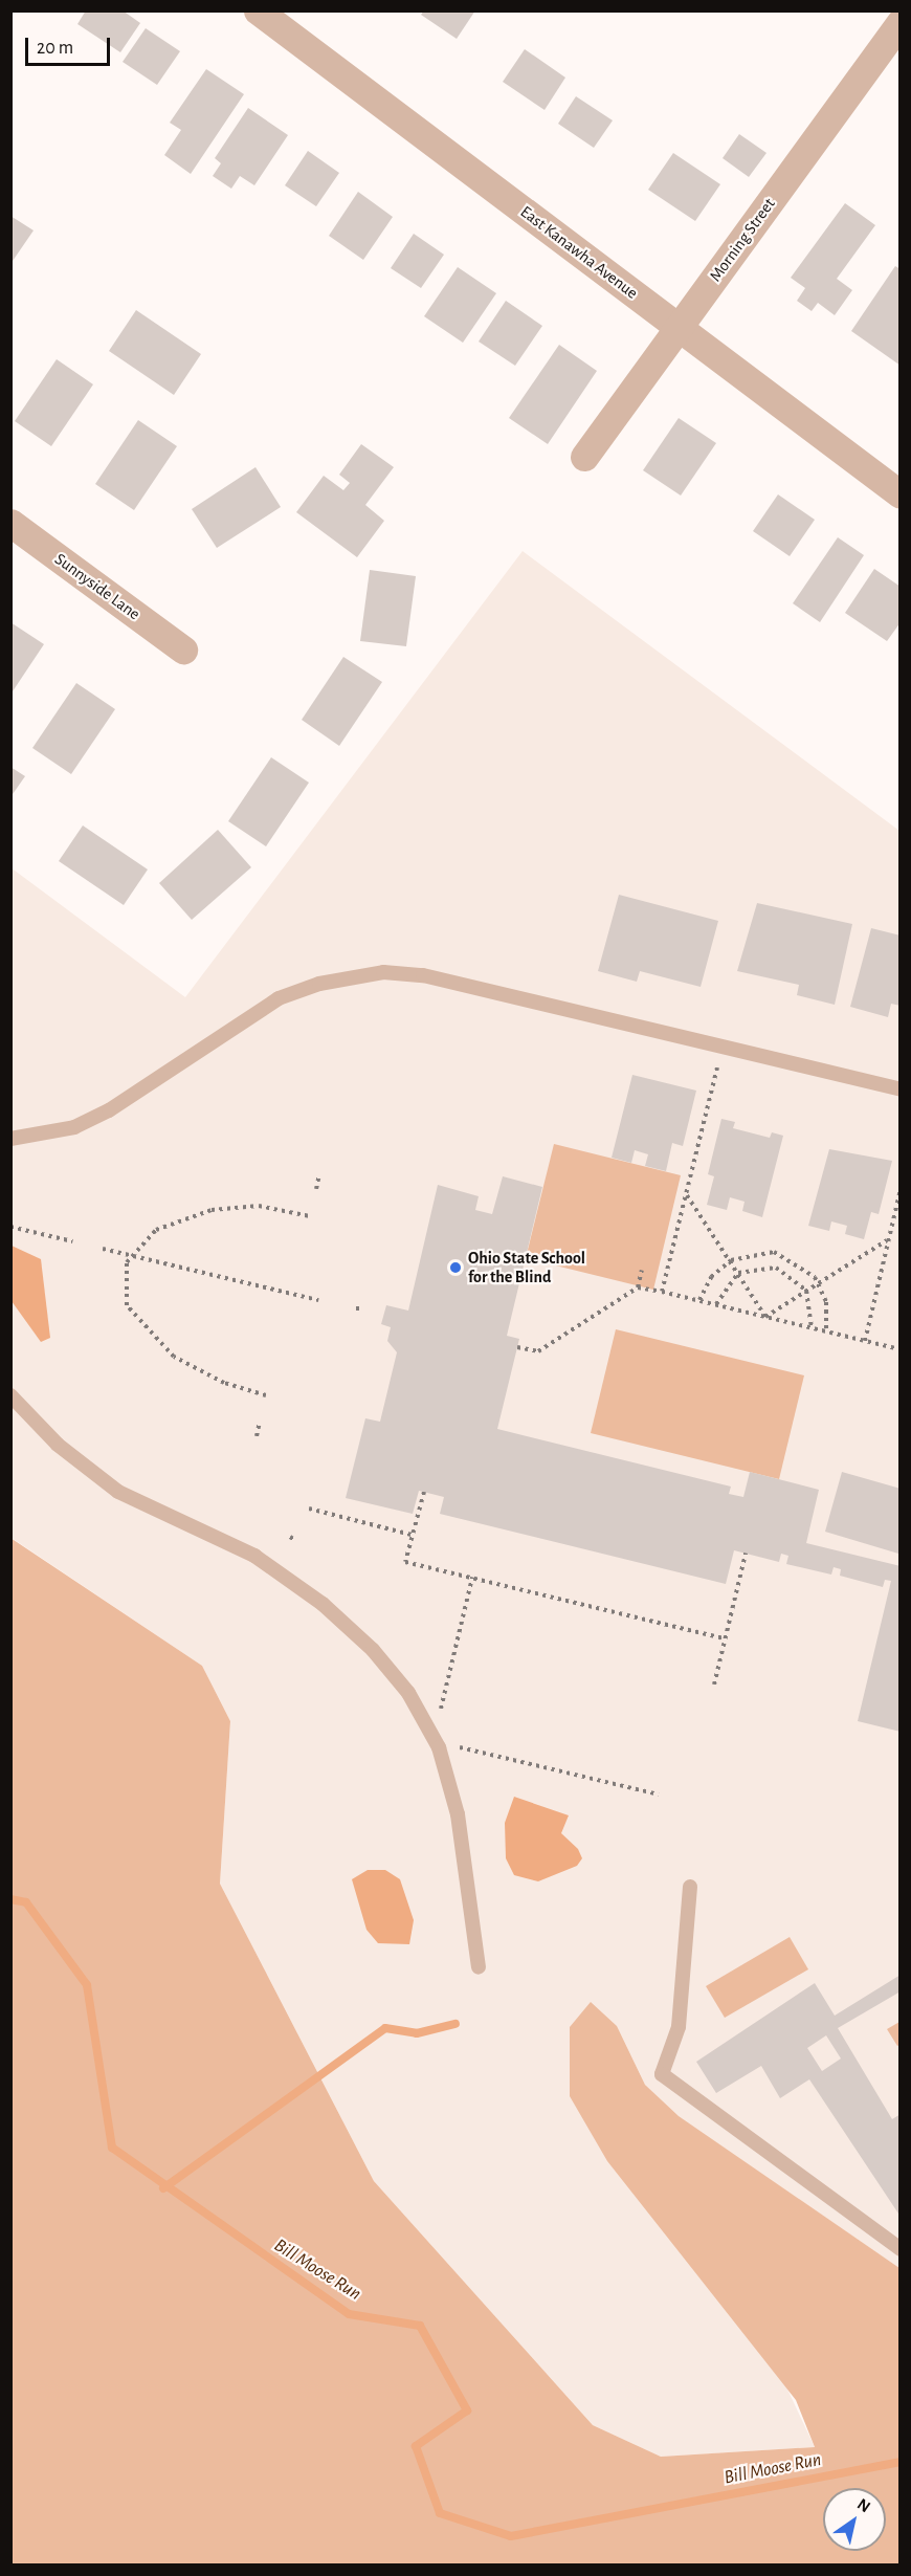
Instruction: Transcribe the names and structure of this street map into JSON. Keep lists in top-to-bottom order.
{
  "streets": {
    "street": ["Morning Street", "East Kanawha Avenue", "Sunnyside Lane"]
  },
  "crossings": [
    ["Morning Street", "East Kanawha Avenue"]
  ],
  "water": ["Bill Moose Run"],
  "places": ["Ohio State School for the Blind"],
  "scale_bar": "20 m",
  "north": "top right"
}
